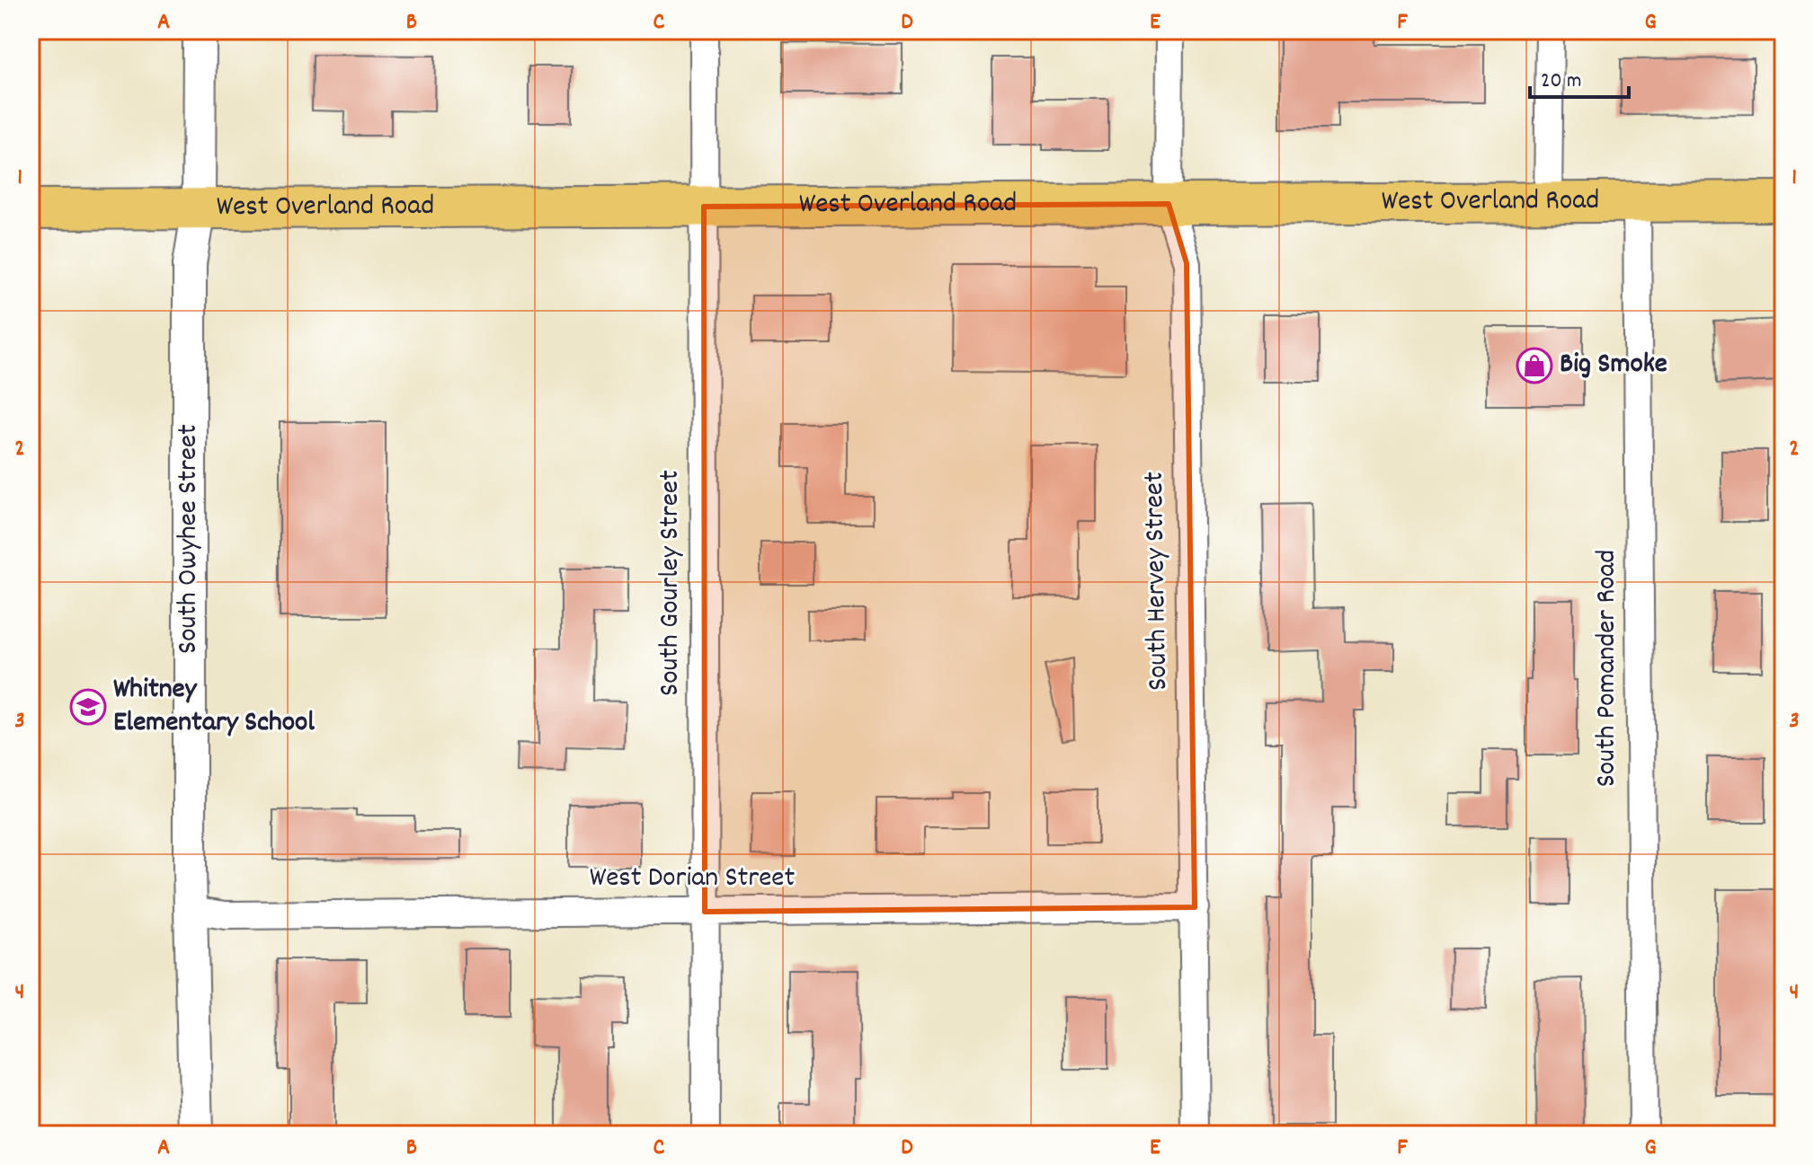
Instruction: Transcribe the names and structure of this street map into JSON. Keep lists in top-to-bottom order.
{
  "streets": {
    "main road": ["West Overland Road"],
    "street": [
      "South Owyhee Street",
      "South Hervey Street",
      "South Gourley Street",
      "South Pomander Road",
      "West Dorian Street"
    ]
  },
  "crossings": [
    ["West Overland Road", "South Owyhee Street"],
    ["West Overland Road", "South Hervey Street"],
    ["West Overland Road", "South Gourley Street"],
    ["West Overland Road", "South Pomander Road"],
    ["South Owyhee Street", "West Dorian Street"],
    ["South Hervey Street", "West Dorian Street"],
    ["South Gourley Street", "West Dorian Street"]
  ],
  "places": {
    "shop": ["Big Smoke"],
    "school or university": ["Whitney Elementary School"]
  },
  "scale_bar": "20 m",
  "grid": {
    "columns": [
      "A",
      "B",
      "C",
      "D",
      "E",
      "F",
      "G"
    ],
    "rows": [
      "1",
      "2",
      "3",
      "4"
    ]
  }
}
